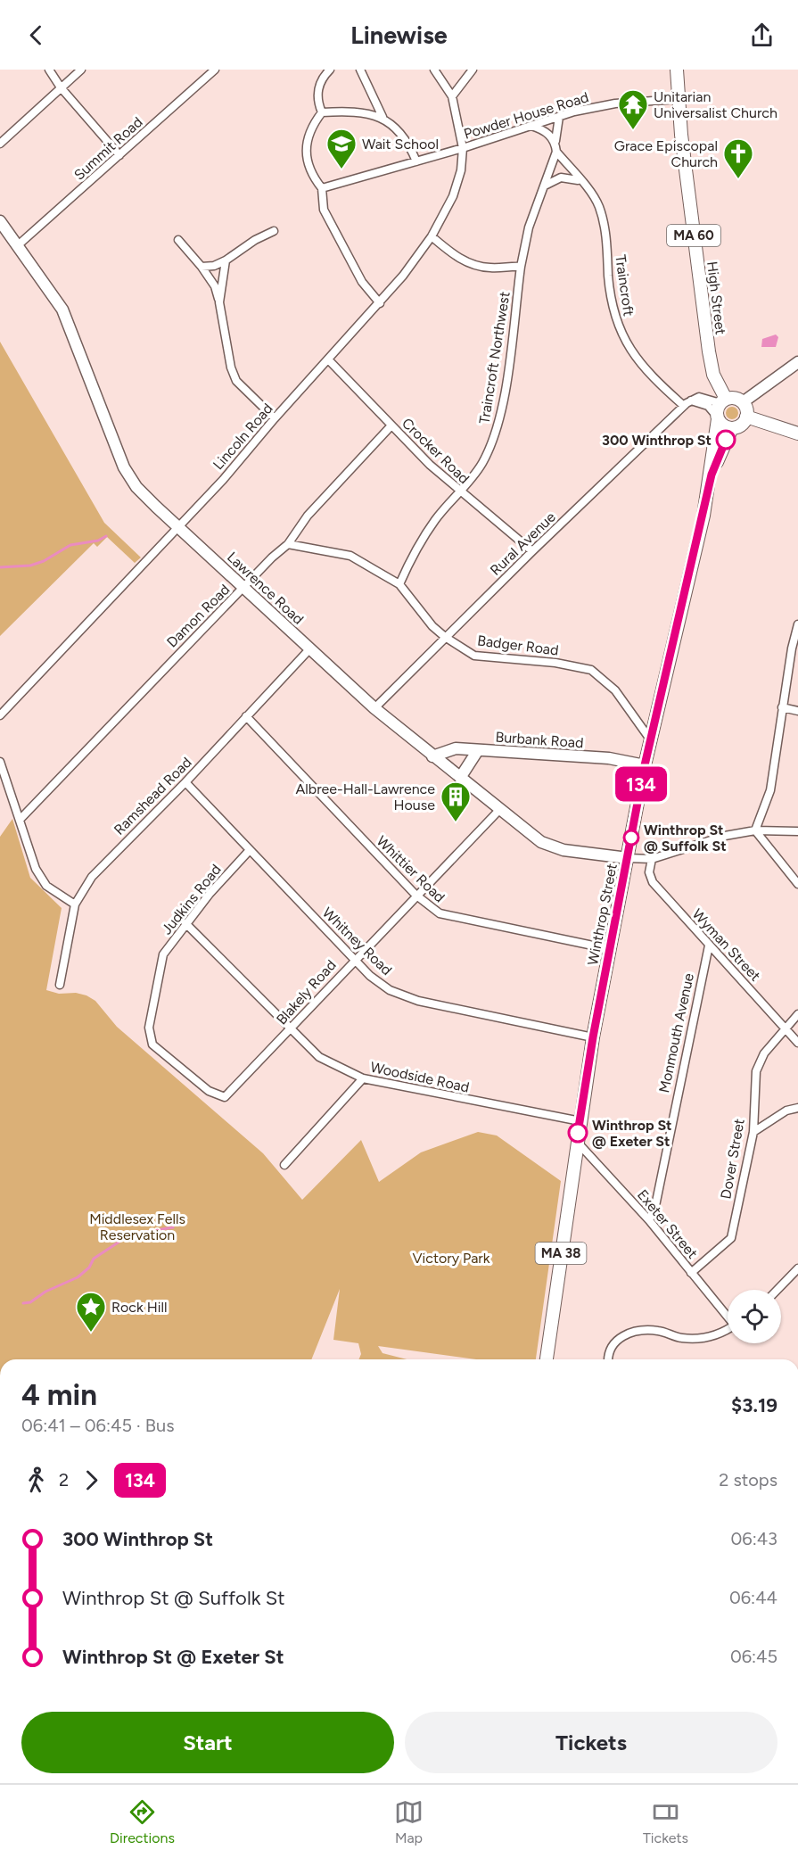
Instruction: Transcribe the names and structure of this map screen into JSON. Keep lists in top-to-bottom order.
{
  "streets": {
    "main road": [
      "MA 60",
      "High Street",
      "Winthrop Street",
      "MA 38"
    ],
    "street": [
      "Powder House Road",
      "Summit Road",
      "Traincroft",
      "Traincroft Northwest",
      "Lincoln Road",
      "Crocker Road",
      "Rural Avenue",
      "Lawrence Road",
      "Damon Road",
      "Badger Road",
      "Burbank Road",
      "Ramshead Road",
      "Whittier Road",
      "Judkins Road",
      "Whitney Road",
      "Wyman Street",
      "Blakely Road",
      "Monmouth Avenue",
      "Woodside Road",
      "Dover Street",
      "Exeter Street"
    ]
  },
  "crossings": [
    ["Powder House Road", "Traincroft"],
    ["Powder House Road", "High Street"],
    ["Powder House Road", "Lincoln Road"],
    ["Summit Road", "Lawrence Road"],
    ["Traincroft", "Traincroft Northwest"],
    ["Traincroft", "Rural Avenue"],
    ["High Street", "Winthrop Street"],
    ["High Street", "MA 38"],
    ["Traincroft Northwest", "Crocker Road"],
    ["Traincroft Northwest", "Badger Road"],
    ["Lincoln Road", "Crocker Road"],
    ["Lincoln Road", "Lawrence Road"],
    ["Crocker Road", "Rural Avenue"],
    ["Crocker Road", "Damon Road"],
    ["Rural Avenue", "Lawrence Road"],
    ["Rural Avenue", "Badger Road"],
    ["Lawrence Road", "Damon Road"],
    ["Lawrence Road", "Burbank Road"],
    ["Lawrence Road", "Ramshead Road"],
    ["Lawrence Road", "Winthrop Street"],
    ["Lawrence Road", "Blakely Road"],
    ["Damon Road", "Badger Road"],
    ["Badger Road", "Winthrop Street"],
    ["Burbank Road", "Winthrop Street"],
    ["Ramshead Road", "Whittier Road"],
    ["Ramshead Road", "Whitney Road"],
    ["Whittier Road", "Winthrop Street"],
    ["Whittier Road", "Blakely Road"],
    ["Judkins Road", "Whitney Road"],
    ["Judkins Road", "Blakely Road"],
    ["Judkins Road", "Woodside Road"],
    ["Winthrop Street", "Whitney Road"],
    ["Winthrop Street", "Woodside Road"],
    ["Winthrop Street", "Exeter Street"],
    ["Winthrop Street", "MA 38"],
    ["Whitney Road", "Blakely Road"],
    ["Wyman Street", "Monmouth Avenue"],
    ["Wyman Street", "Dover Street"],
    ["Blakely Road", "Woodside Road"],
    ["Monmouth Avenue", "Exeter Street"],
    ["Dover Street", "Exeter Street"]
  ],
  "parks": ["Middlesex Fells Reservation", "Victory Park"],
  "places": {
    "temple": ["Unitarian Universalist Church"],
    "school or university": ["Wait School"],
    "church": ["Grace Episcopal Church"],
    "other": ["300 Winthrop St", "Winthrop St @ Suffolk St", "Winthrop St @ Exeter St"],
    "building": ["Albree-Hall-Lawrence House"],
    "place": ["Rock Hill"]
  },
  "lines": ["bus line 134"],
  "page": {
    "header": "Linewise",
    "on_map": "134",
    "heading": ["4 min", "06:41 – 06:45 · Bus", "$3.19"],
    "legs": ["2", "134", "2 stops"],
    "list": [
      {
        "name": "300 Winthrop St",
        "value": "06:43"
      },
      {
        "name": "Winthrop St @ Suffolk St",
        "value": "06:44"
      },
      {
        "name": "Winthrop St @ Exeter St",
        "value": "06:45"
      }
    ],
    "buttons": ["Start", "Tickets"],
    "tabs": ["Directions", "Map", "Tickets"]
  }
}
